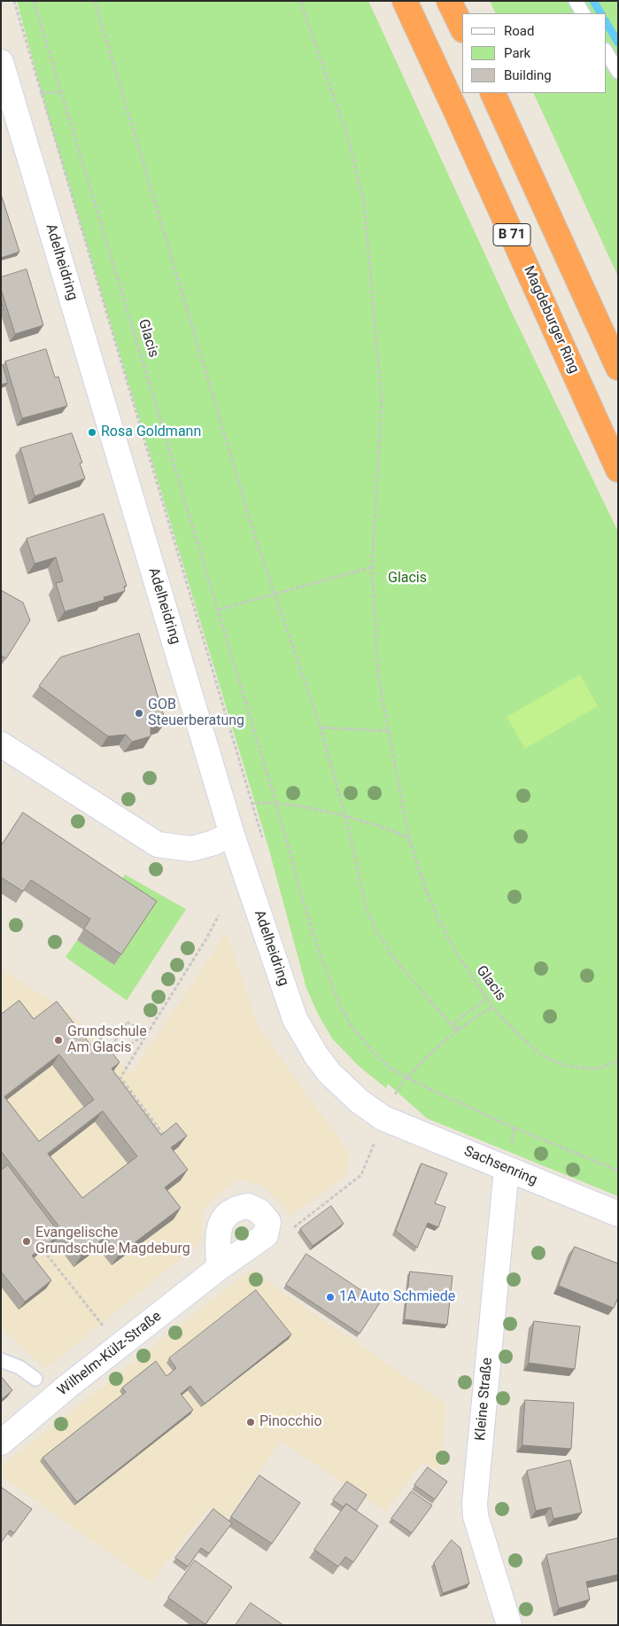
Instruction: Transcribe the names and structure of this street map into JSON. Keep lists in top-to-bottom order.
{
  "streets": {
    "highway": ["B 71", "Magdeburger Ring"],
    "street": [
      "Adelheidring",
      "Sachsenring",
      "Wilhelm-Külz-Straße",
      "Kleine Straße"
    ],
    "path": ["Glacis"]
  },
  "crossings": [
    ["Adelheidring", "Sachsenring"],
    ["Sachsenring", "Kleine Straße"]
  ],
  "parks": ["Glacis"],
  "places": [
    "Rosa Goldmann",
    "GOB Steuerberatung",
    "Grundschule Am Glacis",
    "Evangelische Grundschule Magdeburg",
    "1A Auto Schmiede",
    "Pinocchio"
  ],
  "legend": ["Road", "Park", "Building"]
}
